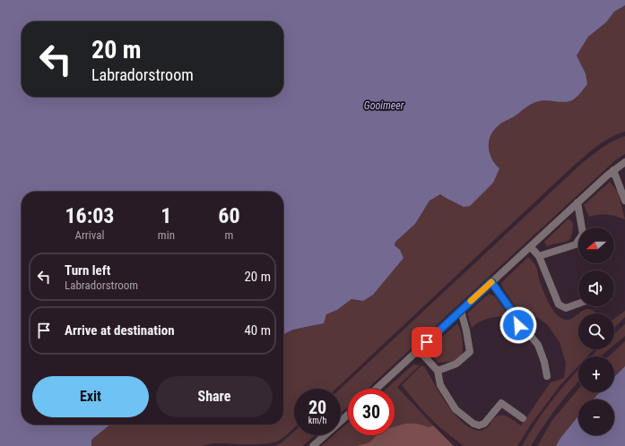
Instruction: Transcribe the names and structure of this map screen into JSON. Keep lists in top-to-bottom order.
{
  "water": ["Gooimeer"],
  "north": "left",
  "page": {
    "turn": ["20 m", "Labradorstroom"],
    "eta": [
      "16:03",
      "Arrival",
      "1",
      "min",
      "60",
      "m"
    ],
    "map_buttons": ["+", "−"],
    "list": [
      {
        "name": "Turn left",
        "note": "Labradorstroom",
        "value": "20 m"
      },
      {
        "name": "Arrive at destination",
        "value": "40 m"
      }
    ],
    "buttons": ["Exit", "Share"],
    "speed": "20 km/h",
    "limit": "30"
  }
}
